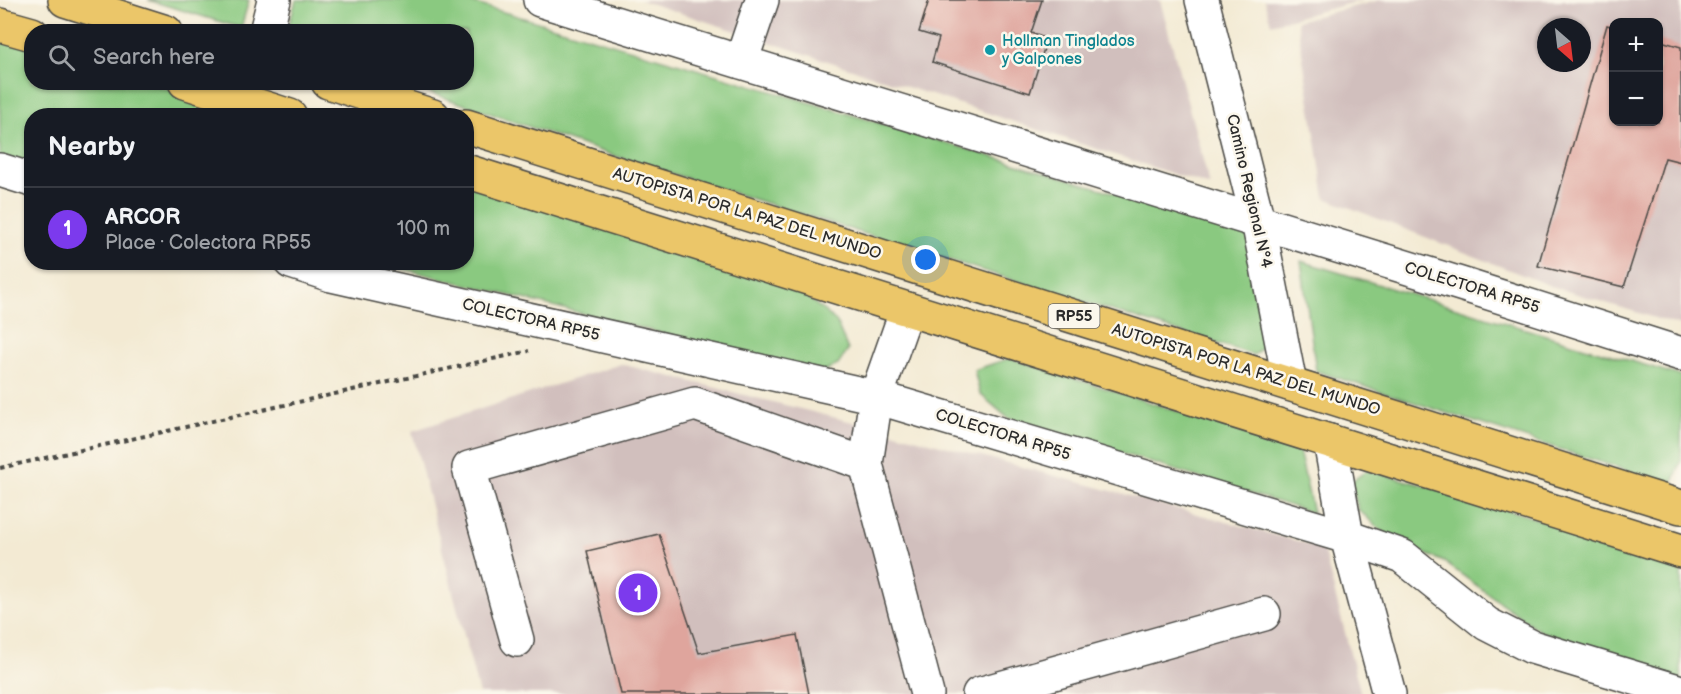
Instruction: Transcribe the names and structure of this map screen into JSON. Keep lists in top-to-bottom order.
{
  "streets": {
    "highway": ["AUTOPISTA POR LA PAZ DEL MUNDO", "RP55"],
    "street": ["Camino Regional Nº4", "COLECTORA RP55"]
  },
  "crossings": [
    ["Camino Regional Nº4", "AUTOPISTA POR LA PAZ DEL MUNDO"],
    ["Camino Regional Nº4", "COLECTORA RP55"]
  ],
  "places": ["Hollman Tinglados y Galpones"],
  "north": "bottom right",
  "page": {
    "map_buttons": ["+", "−"],
    "search": "Search here",
    "heading": "Nearby",
    "list": [
      {
        "mark": "1",
        "name": "ARCOR",
        "note": "Place · Colectora RP55",
        "value": "100 m"
      }
    ],
    "pins": "1"
  }
}
